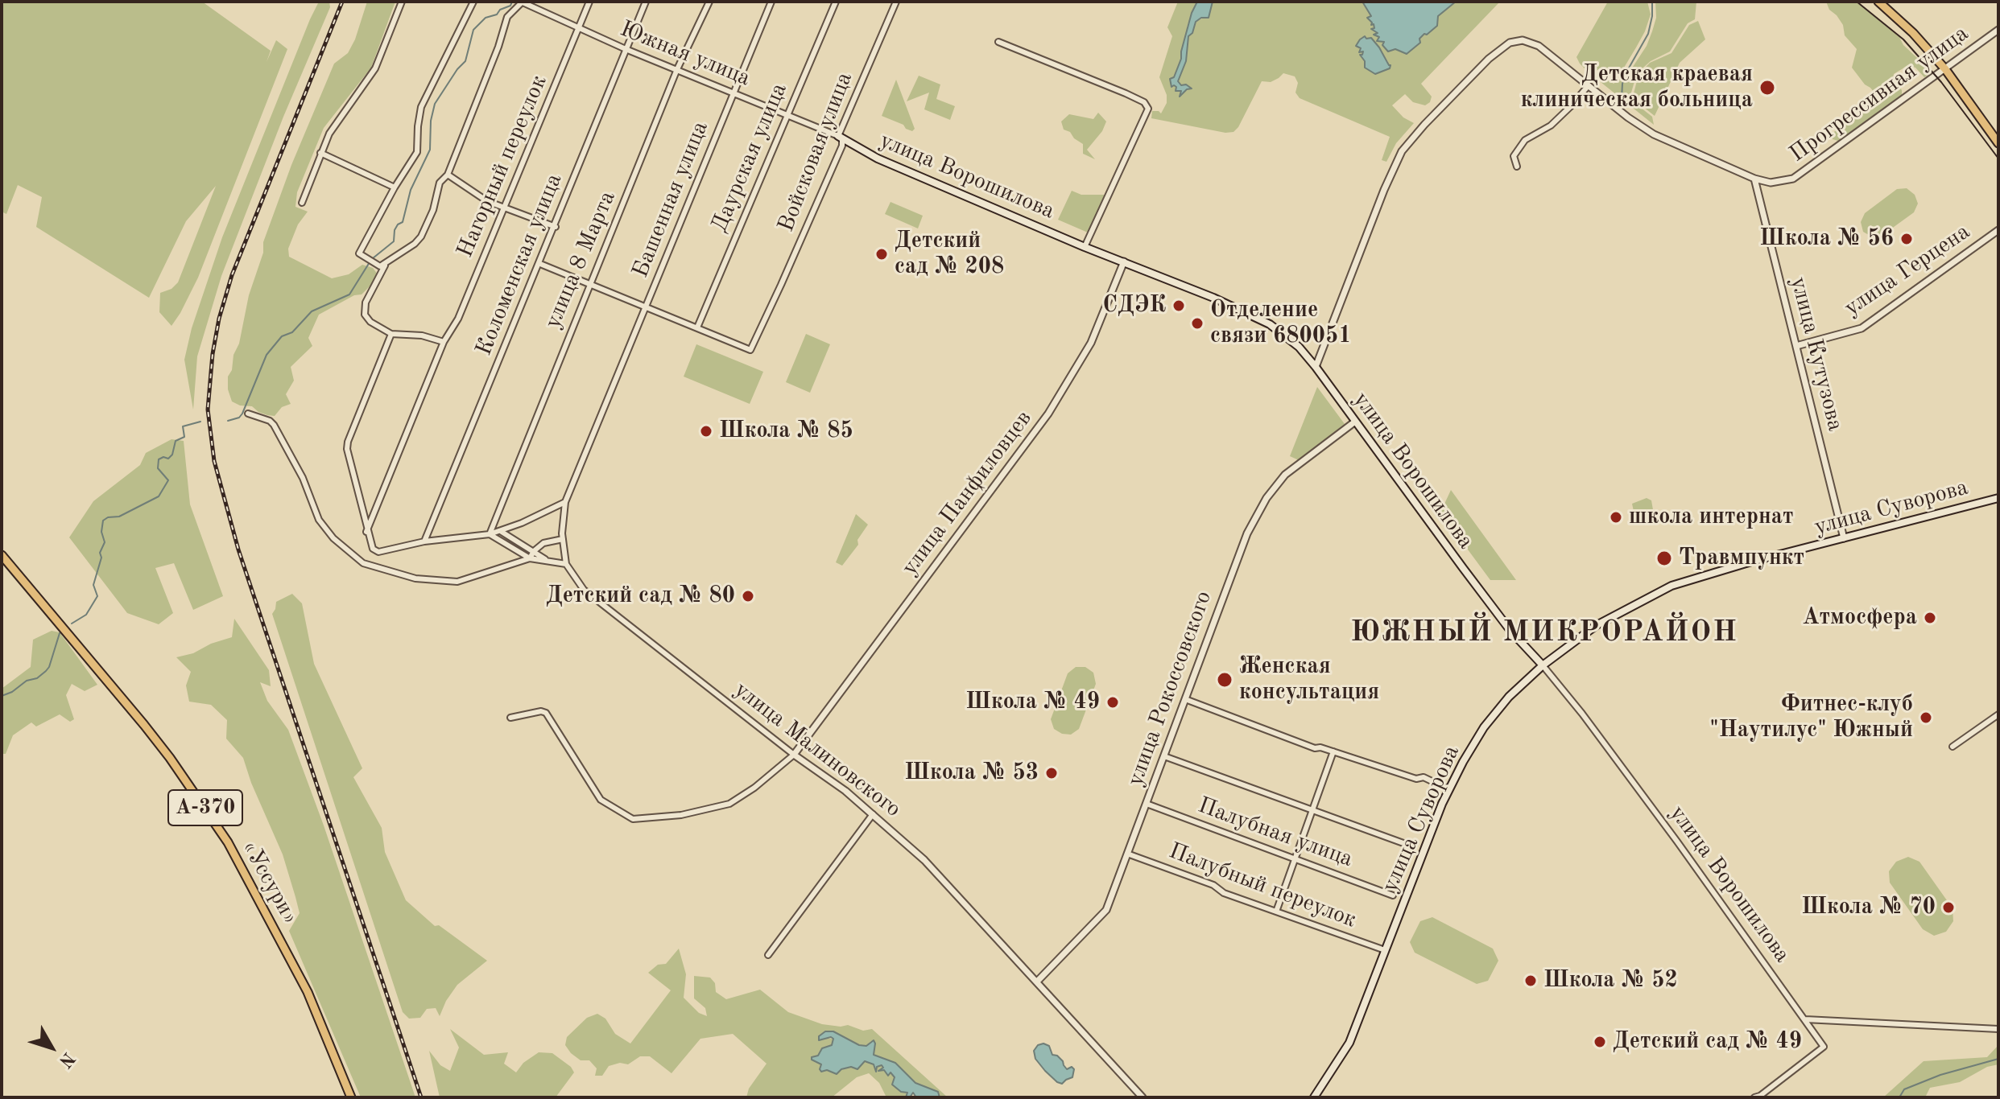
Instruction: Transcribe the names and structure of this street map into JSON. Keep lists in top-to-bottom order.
{
  "streets": {
    "main road": [
      "улица Ворошилова",
      "улица Суворова",
      "А-370",
      "«Уссури»"
    ],
    "street": [
      "Южная улица",
      "Прогрессивная улица",
      "Войсковая улица",
      "Даурская улица",
      "Нагорный переулок",
      "Башенная улица",
      "улица 8 Марта",
      "Коломенская улица",
      "улица Герцена",
      "улица Кутузова",
      "улица Панфиловцев",
      "улица Рокоссовского",
      "улица Малиновского",
      "Палубная улица",
      "Палубный переулок"
    ]
  },
  "crossings": [
    ["Южная улица", "Войсковая улица"],
    ["Южная улица", "Даурская улица"],
    ["Южная улица", "Нагорный переулок"],
    ["Южная улица", "улица Ворошилова"],
    ["Южная улица", "Башенная улица"],
    ["Южная улица", "улица 8 Марта"],
    ["Южная улица", "Коломенская улица"],
    ["Прогрессивная улица", "улица Ворошилова"],
    ["Прогрессивная улица", "улица Кутузова"],
    ["Войсковая улица", "Даурская улица"],
    ["Войсковая улица", "улица Ворошилова"],
    ["улица Ворошилова", "улица Панфиловцев"],
    ["улица Ворошилова", "улица Суворова"],
    ["улица Ворошилова", "улица Рокоссовского"],
    ["Башенная улица", "улица Малиновского"],
    ["улица Герцена", "улица Кутузова"],
    ["улица Кутузова", "улица Суворова"],
    ["улица Панфиловцев", "улица Малиновского"],
    ["улица Суворова", "Палубный переулок"],
    ["улица Рокоссовского", "улица Малиновского"],
    ["улица Рокоссовского", "Палубная улица"],
    ["улица Рокоссовского", "Палубный переулок"]
  ],
  "districts": ["ЮЖНЫЙ МИКРОРАЙОН"],
  "places": [
    "Детская краевая клиническая больница",
    "Школа № 56",
    "Детский сад № 208",
    "СДЭК",
    "Отделение связи 680051",
    "Школа № 85",
    "школа интернат",
    "Травмпункт",
    "Детский сад № 80",
    "Атмосфера",
    "Женская консультация",
    "Школа № 49",
    "Фитнес-клуб \"Наутилус\" Южный",
    "Школа № 53",
    "Школа № 70",
    "Школа № 52",
    "Детский сад № 49"
  ],
  "north": "bottom right"
}
